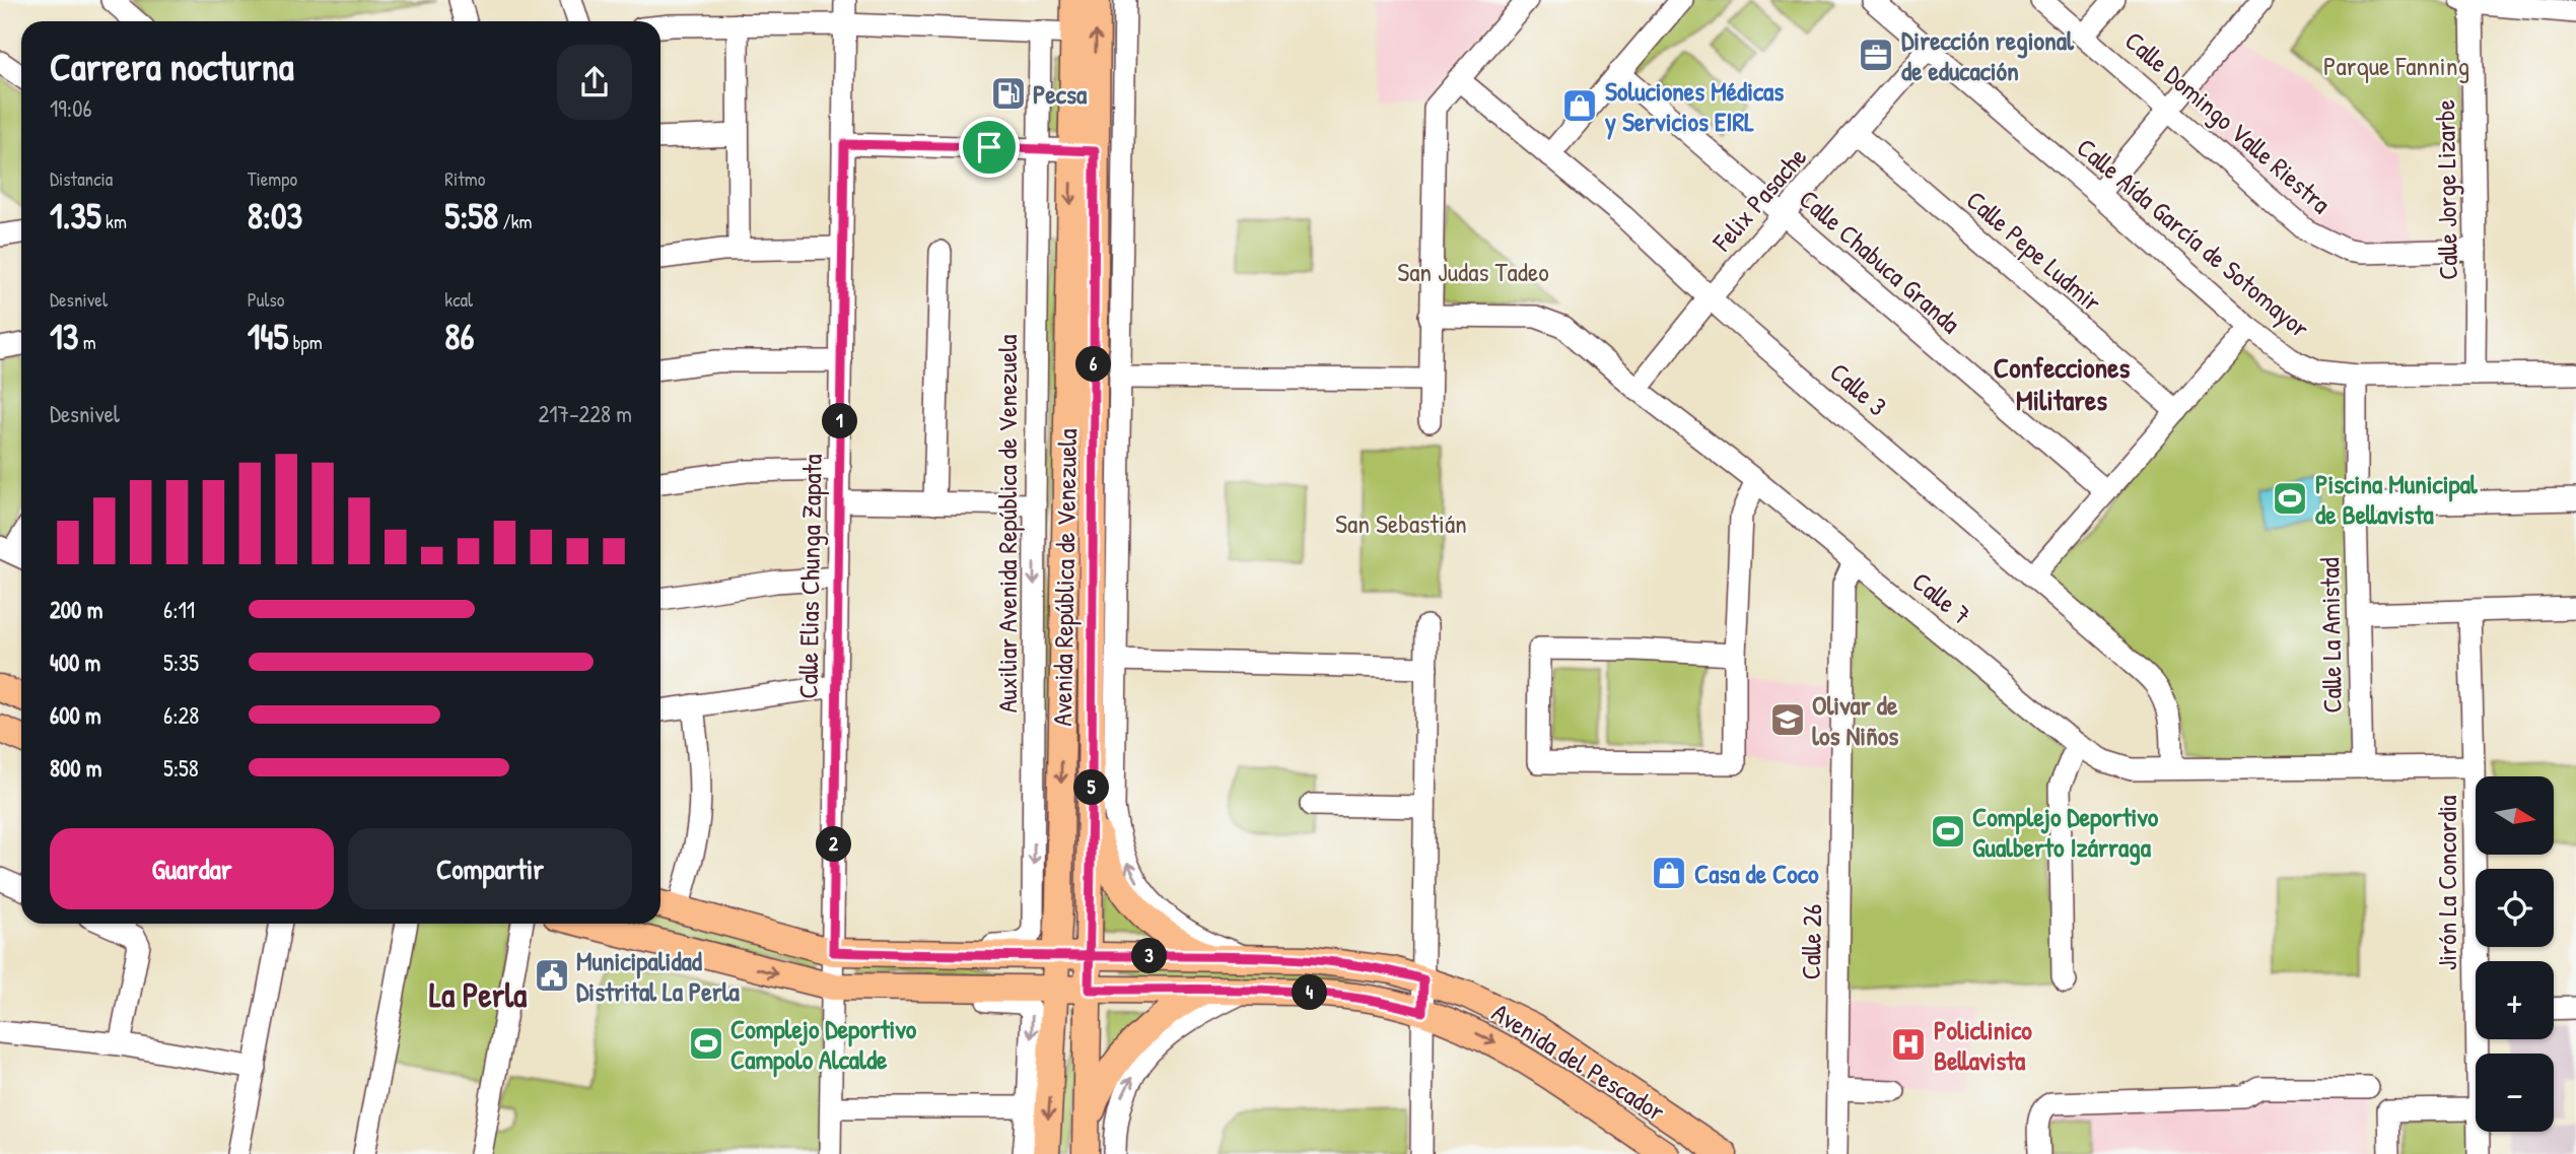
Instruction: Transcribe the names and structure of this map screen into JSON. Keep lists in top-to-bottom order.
{
  "streets": {
    "main road": ["Avenida República de Venezuela", "Avenida del Pescador"],
    "street": [
      "Calle Domingo Valle Riestra",
      "Calle Jorge Lizarbe",
      "Felix Pasache",
      "Calle Aída García de Sotomayor",
      "Calle Pepe Ludmir",
      "Calle Chabuca Granda",
      "Calle 3",
      "Auxiliar Avenida República de Venezuela",
      "Calle Elias Chunga Zapata",
      "Calle 7",
      "Calle La Amistad",
      "Jirón La Concordia",
      "Calle 26"
    ]
  },
  "crossings": [
    ["Calle Domingo Valle Riestra", "Calle Jorge Lizarbe"],
    ["Calle Jorge Lizarbe", "Calle Aída García de Sotomayor"],
    ["Felix Pasache", "Calle Aída García de Sotomayor"],
    ["Felix Pasache", "Calle Pepe Ludmir"],
    ["Felix Pasache", "Calle Chabuca Granda"],
    ["Felix Pasache", "Calle 3"],
    ["Felix Pasache", "Calle 7"],
    ["Calle Aída García de Sotomayor", "Calle La Amistad"],
    ["Calle 3", "Calle 7"],
    ["Auxiliar Avenida República de Venezuela", "Avenida del Pescador"],
    ["Calle Elias Chunga Zapata", "Avenida del Pescador"],
    ["Avenida República de Venezuela", "Avenida del Pescador"],
    ["Calle 7", "Calle La Amistad"],
    ["Calle 7", "Jirón La Concordia"],
    ["Calle 7", "Calle 26"]
  ],
  "districts": ["Confecciones Militares", "La Perla"],
  "parks": ["Parque Fanning", "San Judas Tadeo", "San Sebastián"],
  "places": {
    "office": ["Dirección regional de educación"],
    "fuel station": ["Pecsa"],
    "shop": ["Soluciones Médicas y Servicios EIRL", "Casa de Coco"],
    "sports": ["Piscina Municipal de Bellavista", "Complejo Deportivo Gualberto Izárraga", "Complejo Deportivo Campolo Alcalde"],
    "school or university": ["Olivar de los Niños"],
    "public building": ["Municipalidad Distrital La Perla"],
    "hospital": ["Policlinico Bellavista"]
  },
  "north": "right",
  "page": {
    "heading": ["Carrera nocturna", "19:06"],
    "stats": [
      ["Distancia", "1.35 km"],
      ["Tiempo", "8:03"],
      ["Ritmo", "5:58 /km"],
      ["Desnivel", "13 m"],
      ["Pulso", "145 bpm"],
      ["kcal", "86"]
    ],
    "pins": [
      "6",
      "1",
      "5",
      "2",
      "3",
      "4"
    ],
    "chart": ["Desnivel", "217–228 m"],
    "list": [
      {
        "name": "200 m",
        "note": "6:11"
      },
      {
        "name": "400 m",
        "note": "5:35"
      },
      {
        "name": "600 m",
        "note": "6:28"
      },
      {
        "name": "800 m",
        "note": "5:58"
      }
    ],
    "map_buttons": ["+", "−"],
    "buttons": ["Guardar", "Compartir"]
  }
}
